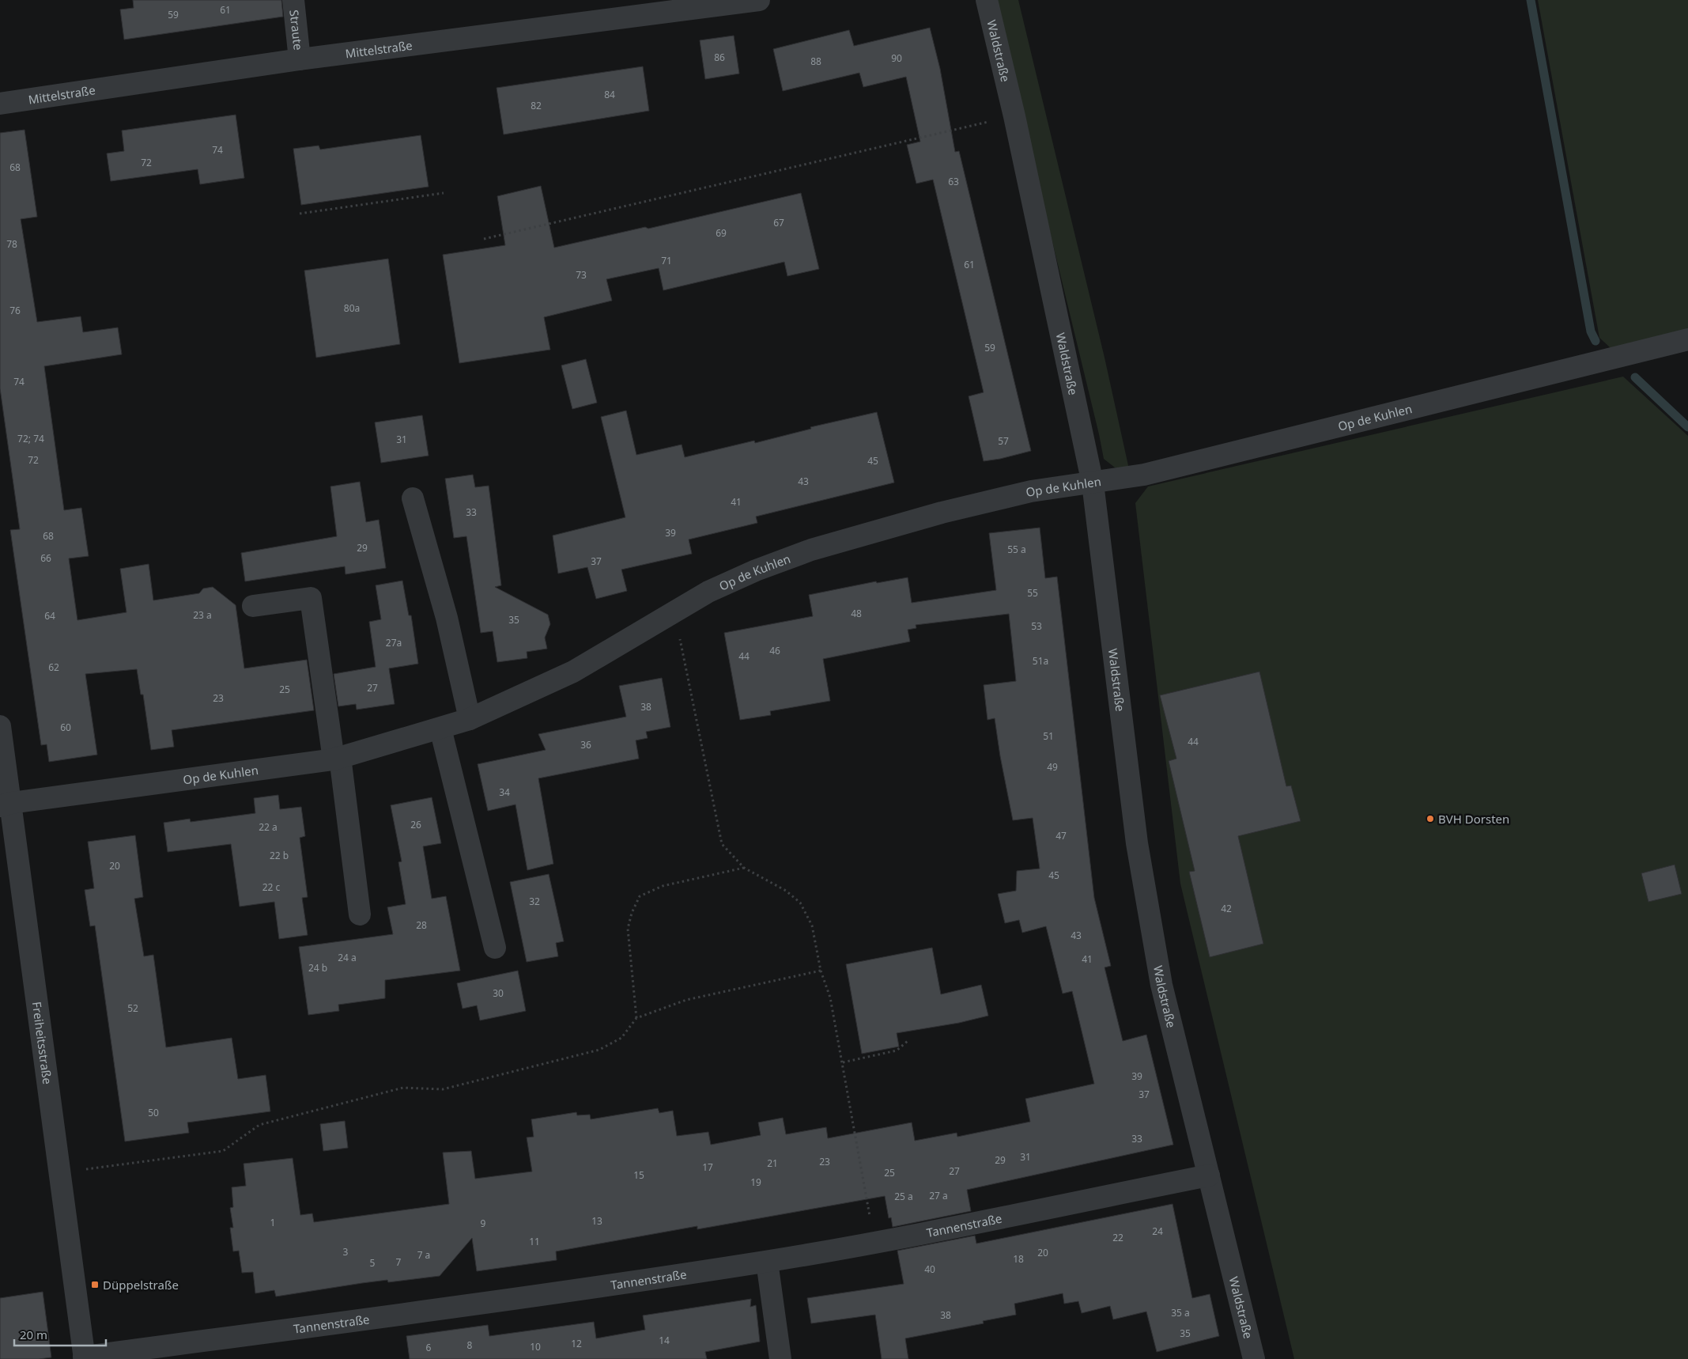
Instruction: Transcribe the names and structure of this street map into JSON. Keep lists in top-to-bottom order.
{
  "streets": {
    "street": [
      "Straute",
      "Mittelstraße",
      "Waldstraße",
      "Op de Kuhlen",
      "Freiheitsstraße",
      "Tannenstraße"
    ]
  },
  "crossings": [
    ["Straute", "Mittelstraße"],
    ["Waldstraße", "Op de Kuhlen"],
    ["Waldstraße", "Tannenstraße"],
    ["Op de Kuhlen", "Freiheitsstraße"],
    ["Freiheitsstraße", "Tannenstraße"]
  ],
  "places": {
    "other": ["BVH Dorsten"],
    "transit": ["Düppelstraße"]
  },
  "house_numbers": [
    "61",
    "59",
    "86",
    "90",
    "88",
    "84",
    "82",
    "74",
    "72",
    "68",
    "63",
    "67",
    "69",
    "78",
    "71",
    "61",
    "73",
    "80a",
    "76",
    "59",
    "74",
    "72; 74",
    "31",
    "57",
    "72",
    "45",
    "43",
    "41",
    "33",
    "39",
    "68",
    "29",
    "55 a",
    "66",
    "37",
    "55",
    "48",
    "23 a",
    "64",
    "35",
    "53",
    "27a",
    "46",
    "44",
    "51a",
    "62",
    "27",
    "25",
    "23",
    "38",
    "60",
    "51",
    "44",
    "36",
    "49",
    "34",
    "26",
    "22 a",
    "47",
    "22 b",
    "20",
    "45",
    "22 c",
    "32",
    "42",
    "28",
    "43",
    "24 a",
    "41",
    "24 b",
    "30",
    "52",
    "39",
    "37",
    "50",
    "33",
    "31",
    "29",
    "23",
    "21",
    "17",
    "27",
    "25",
    "15",
    "19",
    "27 a",
    "25 a",
    "13",
    "1",
    "9",
    "24",
    "22",
    "11",
    "3",
    "20",
    "7 a",
    "18",
    "7",
    "5",
    "40",
    "35 a",
    "38",
    "35",
    "14",
    "12",
    "8",
    "10",
    "6"
  ],
  "scale_bar": "20 m"
}
